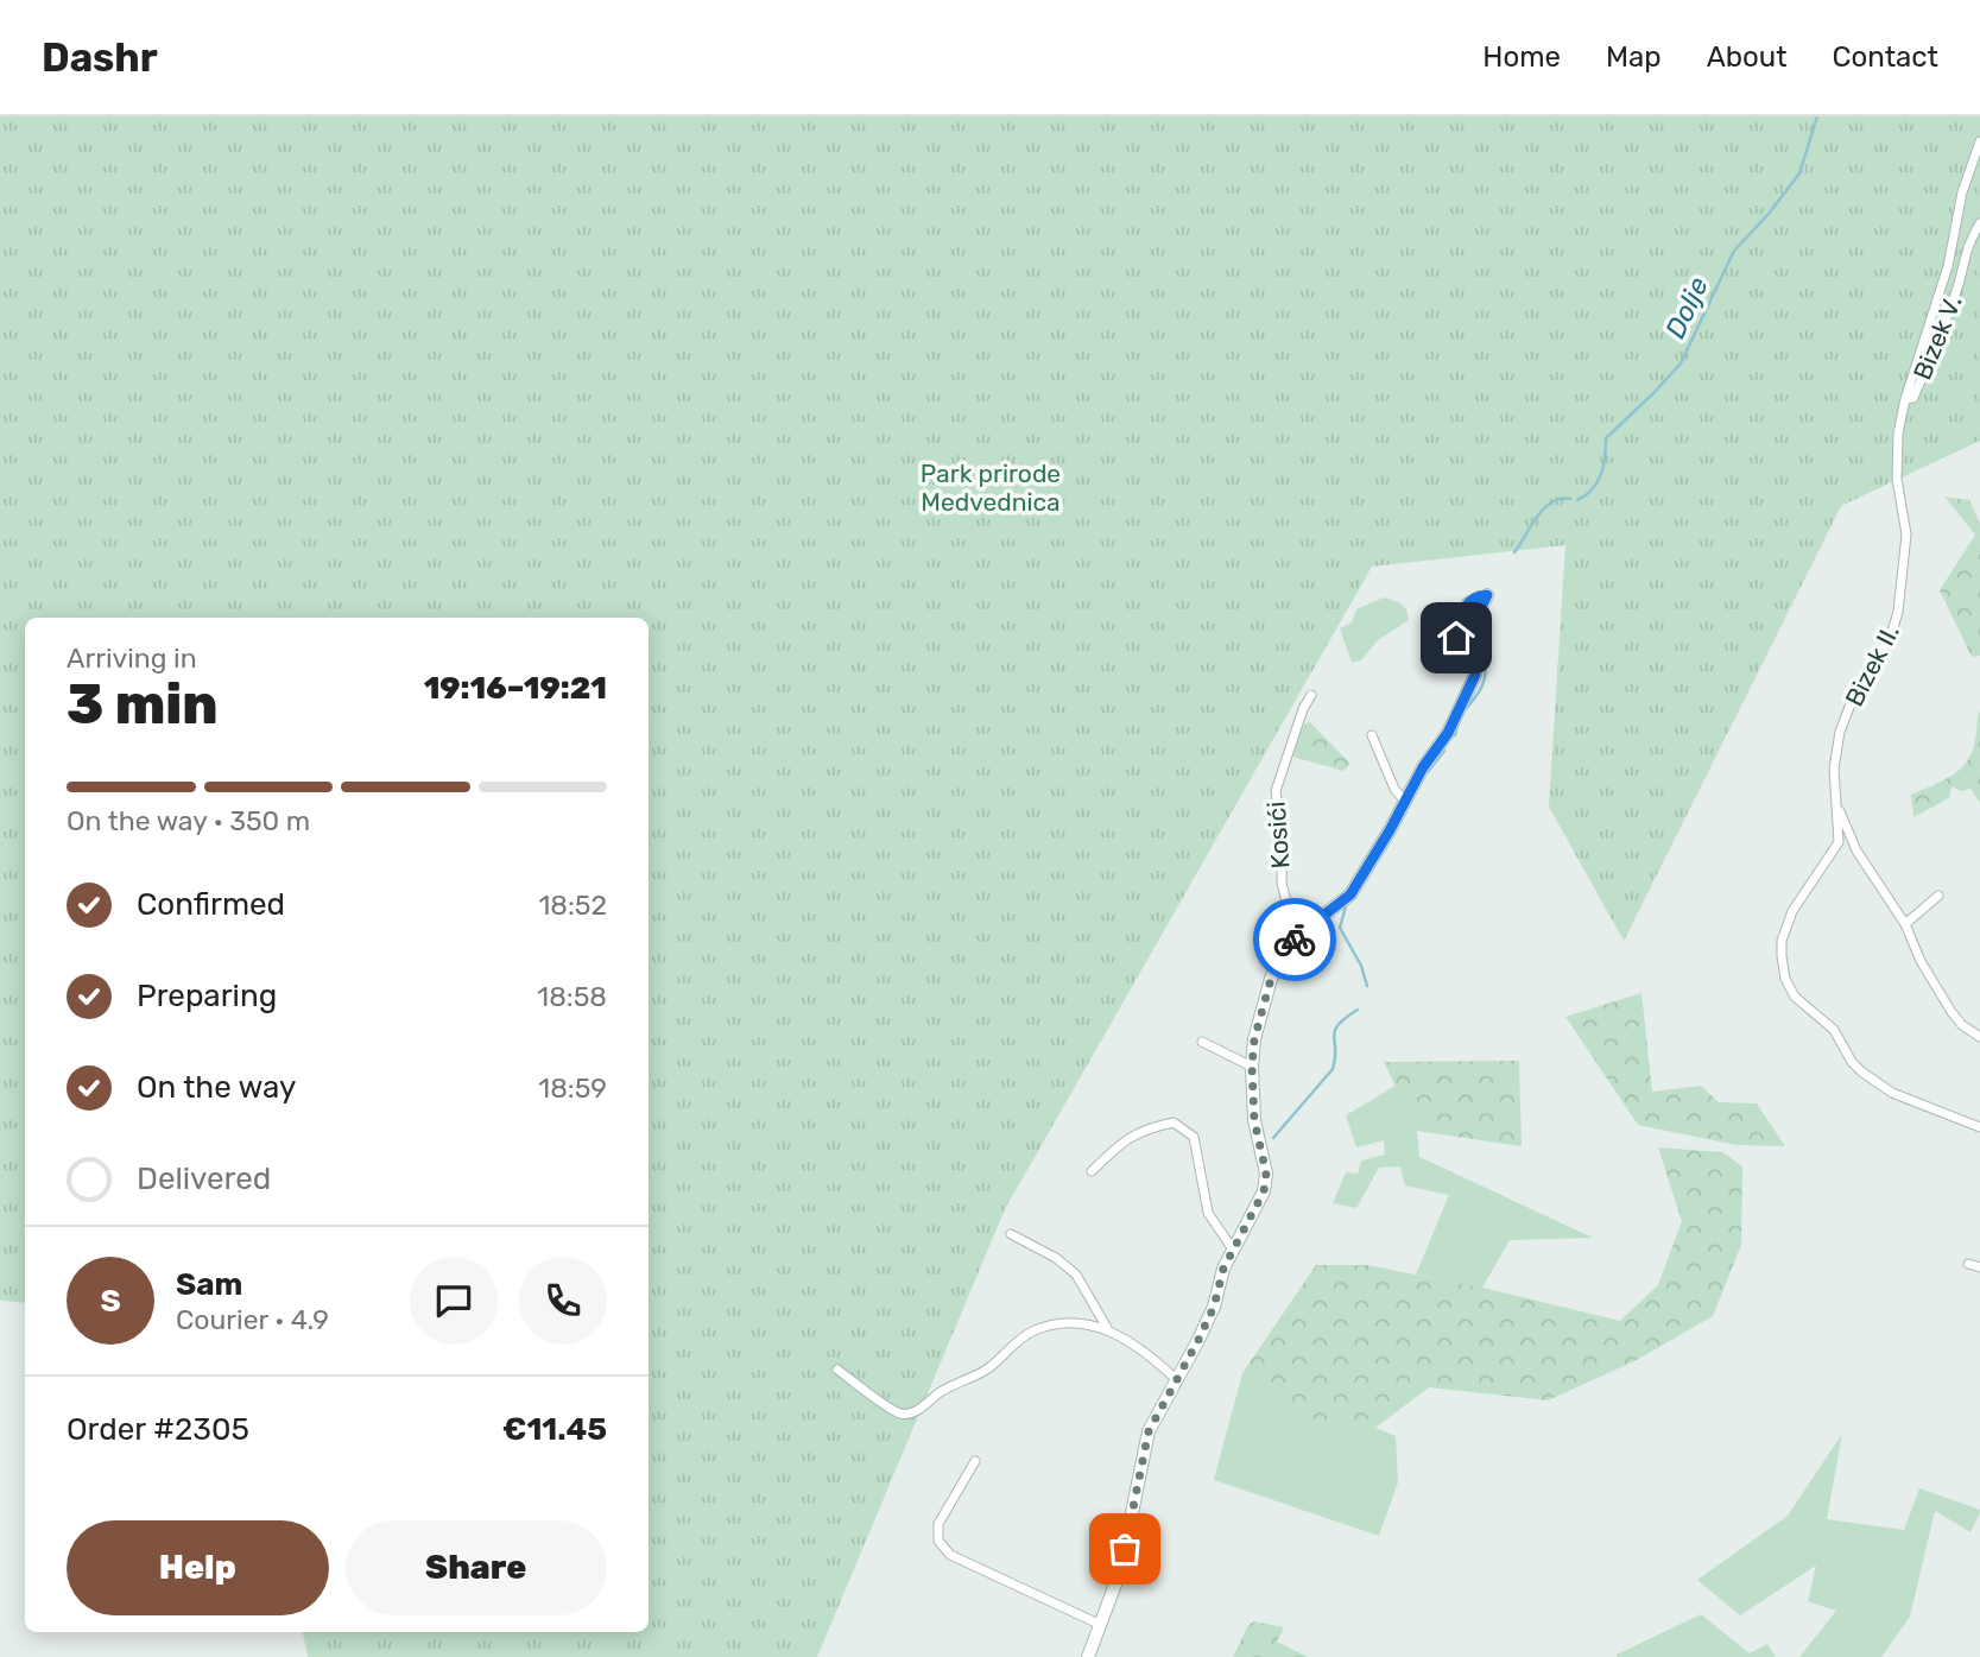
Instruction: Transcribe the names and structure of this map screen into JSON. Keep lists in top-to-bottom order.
{
  "streets": {
    "street": ["Bizek V.", "Bizek II.", "Kosići"]
  },
  "crossings": [
    ["Bizek V.", "Bizek II."]
  ],
  "water": ["Dolje"],
  "parks": ["Park prirode Medvednica"],
  "page": {
    "header": "Dashr",
    "nav": [
      "Home",
      "Map",
      "About",
      "Contact"
    ],
    "heading": ["3 min", "Arriving in", "19:16–19:21"],
    "panel": [
      "Sam",
      "Courier · 4.9",
      "Order #2305",
      "€11.45"
    ],
    "bar": "On the way · 350 m",
    "list": [
      ["Confirmed", "18:52"],
      ["Preparing", "18:58"],
      ["On the way", "18:59"],
      "Delivered"
    ],
    "round": "S",
    "buttons": ["Help", "Share"]
  }
}
